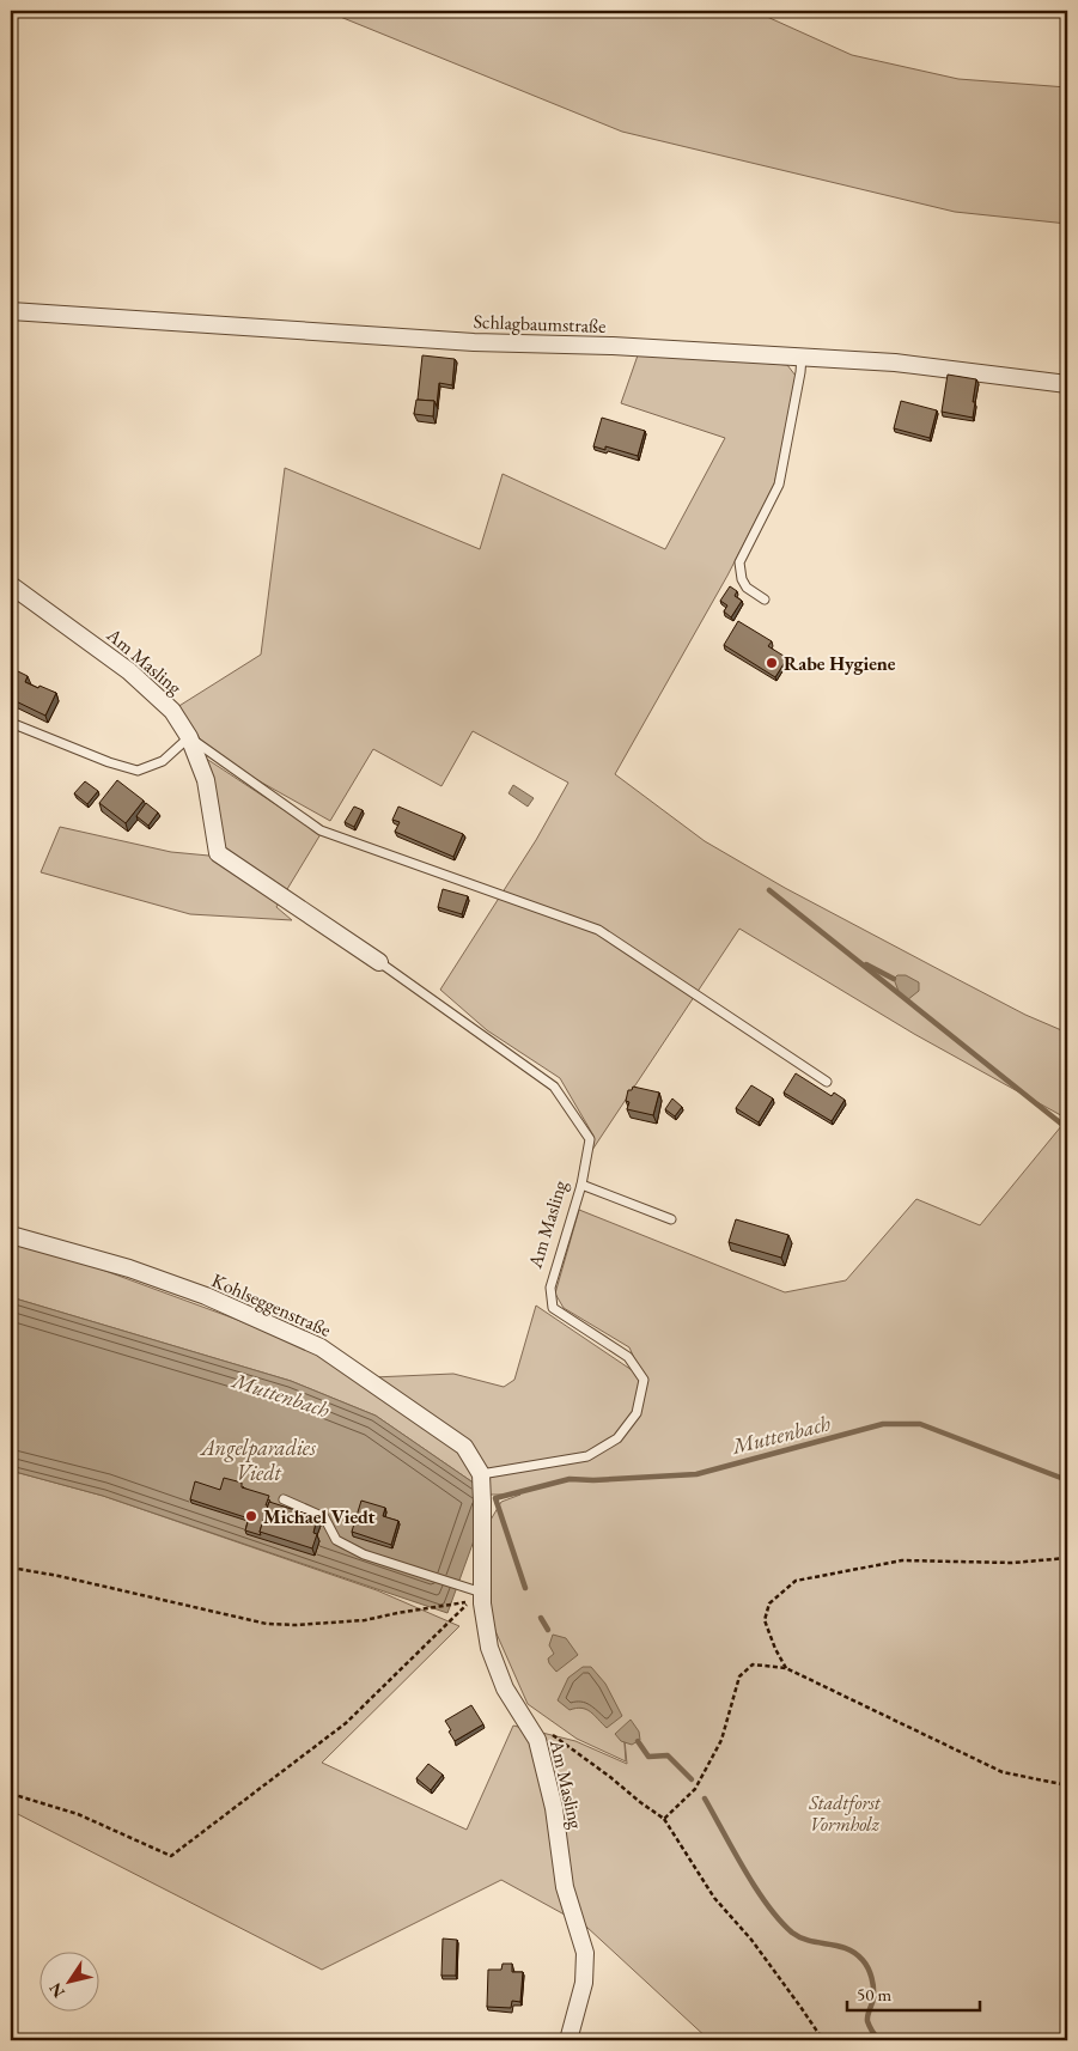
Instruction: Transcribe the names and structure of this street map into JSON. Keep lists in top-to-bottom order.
{
  "streets": {
    "street": ["Schlagbaumstraße", "Am Masling", "Kohlseggenstraße"]
  },
  "crossings": [
    ["Am Masling", "Kohlseggenstraße"]
  ],
  "water": ["Muttenbach", "Angelparadies Viedt"],
  "parks": ["Stadtforst Vormholz"],
  "places": ["Rabe Hygiene", "Michael Viedt"],
  "scale_bar": "50 m",
  "north": "bottom left"
}
